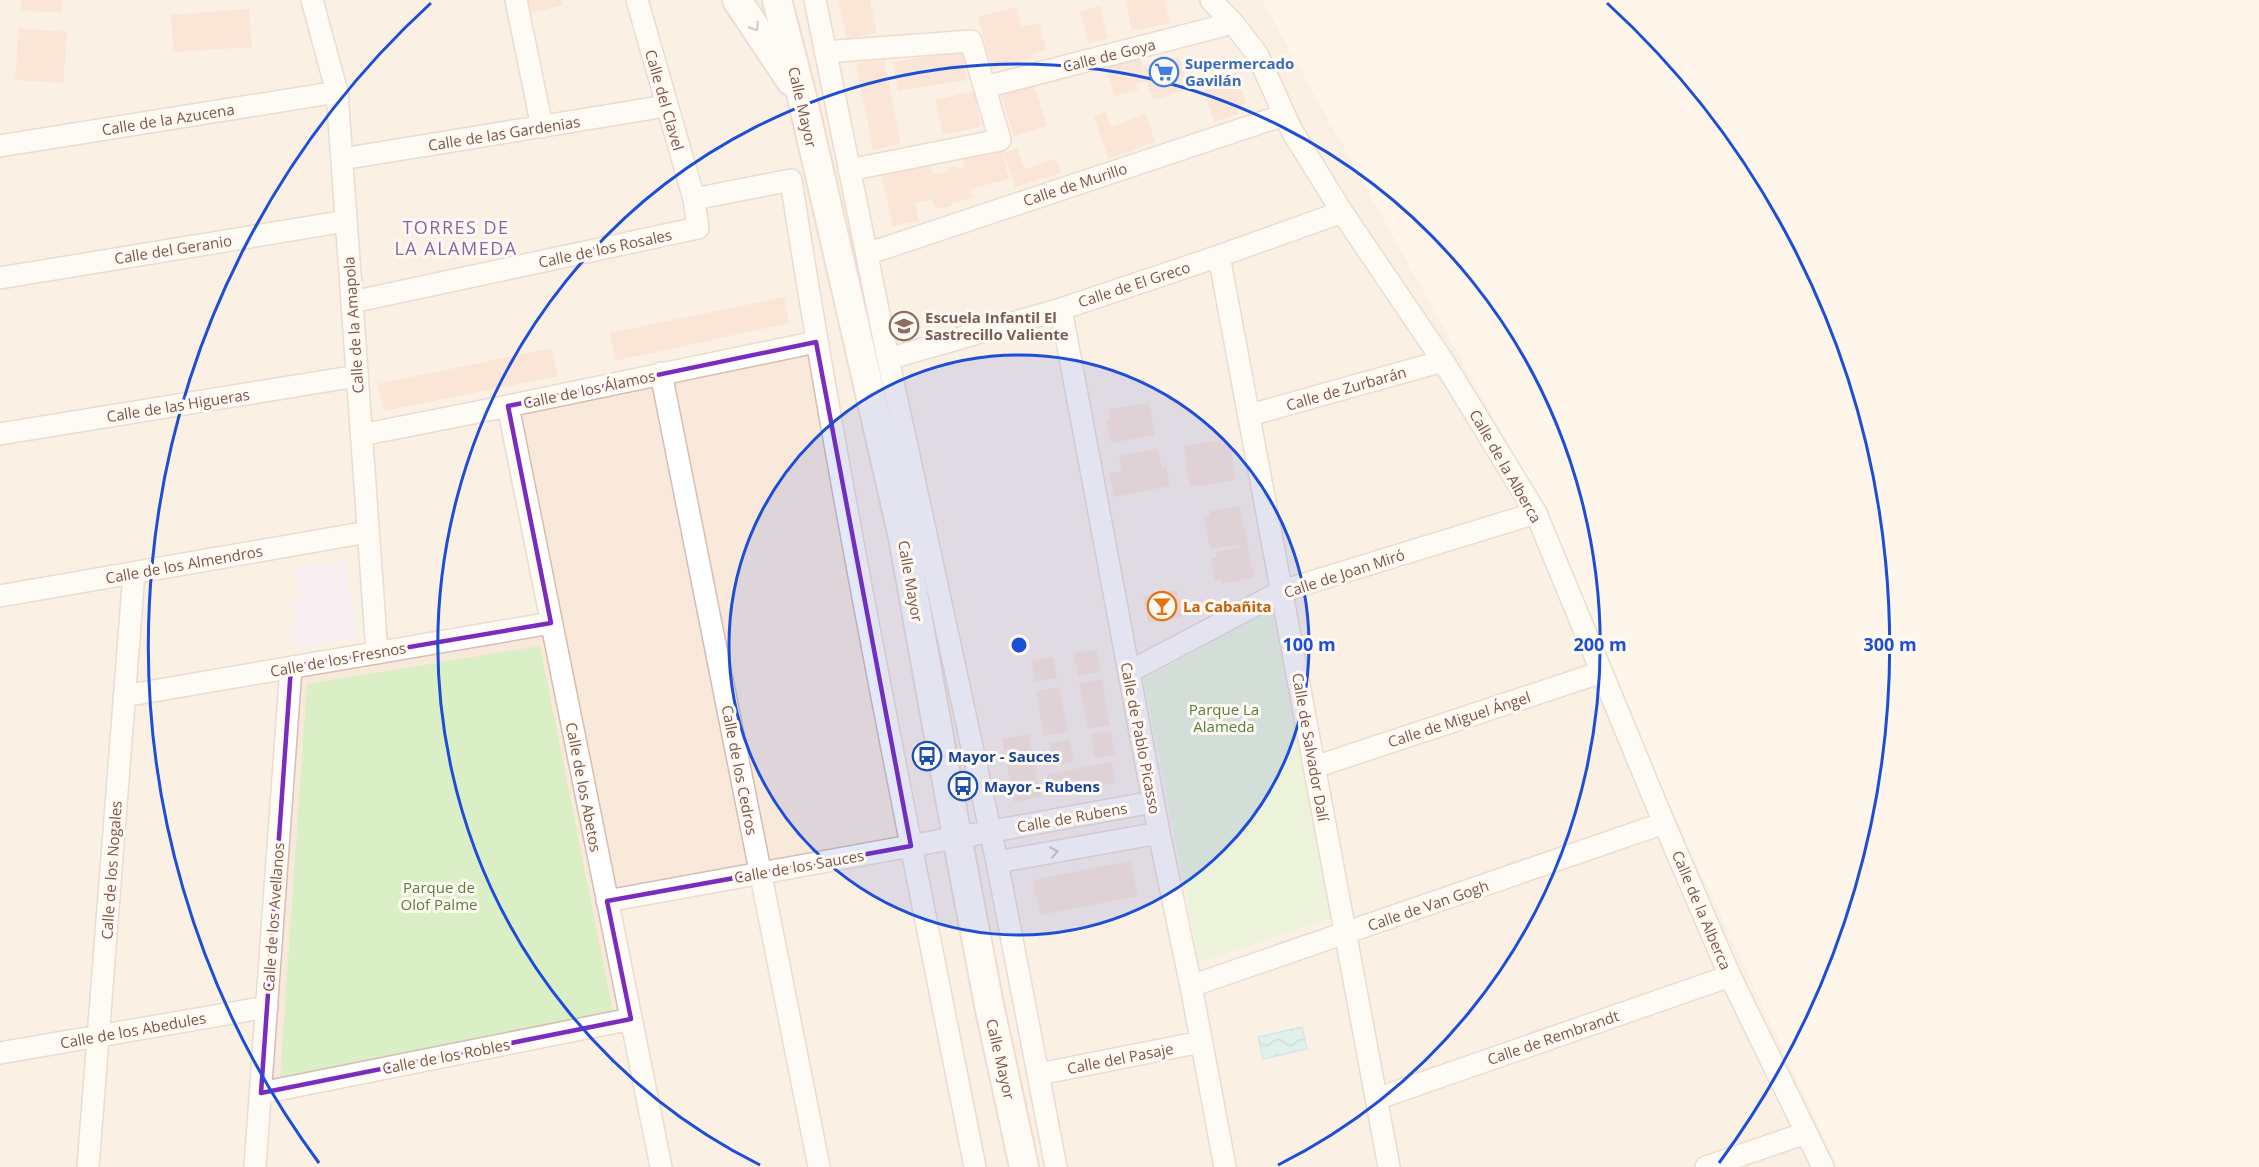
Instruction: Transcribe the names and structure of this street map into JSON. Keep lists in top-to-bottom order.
{
  "streets": {
    "street": [
      "Calle de Goya",
      "Calle del Clavel",
      "Calle Mayor",
      "Calle de la Azucena",
      "Calle de las Gardenias",
      "Calle de Murillo",
      "Calle de los Rosales",
      "Calle del Geranio",
      "Calle de El Greco",
      "Calle de la Amapola",
      "Calle de Zurbarán",
      "Calle de los Álamos",
      "Calle de las Higueras",
      "Calle de la Alberca",
      "Calle de los Almendros",
      "Calle de Joan Miró",
      "Calle de los Fresnos",
      "Calle de Miguel Ángel",
      "Calle de Pablo Picasso",
      "Calle de Salvador Dalí",
      "Calle de los Cedros",
      "Calle de los Abetos",
      "Calle de Rubens",
      "Calle de los Sauces",
      "Calle de los Nogales",
      "Calle de Van Gogh",
      "Calle de los Avellanos",
      "Calle de los Abedules",
      "Calle de Rembrandt",
      "Calle de los Robles",
      "Calle del Pasaje"
    ]
  },
  "crossings": [
    ["Calle de Goya", "Calle de la Alberca"],
    ["Calle del Clavel", "Calle de las Gardenias"],
    ["Calle del Clavel", "Calle de los Rosales"],
    ["Calle Mayor", "Calle de Murillo"],
    ["Calle Mayor", "Calle de El Greco"],
    ["Calle Mayor", "Calle de Rubens"],
    ["Calle Mayor", "Calle de los Sauces"],
    ["Calle Mayor", "Calle del Pasaje"],
    ["Calle de la Azucena", "Calle de la Amapola"],
    ["Calle de las Gardenias", "Calle de la Amapola"],
    ["Calle de Murillo", "Calle de la Alberca"],
    ["Calle de los Rosales", "Calle de la Amapola"],
    ["Calle del Geranio", "Calle de la Amapola"],
    ["Calle de El Greco", "Calle de la Alberca"],
    ["Calle de El Greco", "Calle de Pablo Picasso"],
    ["Calle de El Greco", "Calle de Salvador Dalí"],
    ["Calle de la Amapola", "Calle de los Álamos"],
    ["Calle de la Amapola", "Calle de las Higueras"],
    ["Calle de la Amapola", "Calle de los Almendros"],
    ["Calle de la Amapola", "Calle de los Fresnos"],
    ["Calle de Zurbarán", "Calle de la Alberca"],
    ["Calle de Zurbarán", "Calle de Salvador Dalí"],
    ["Calle de los Álamos", "Calle de los Cedros"],
    ["Calle de los Álamos", "Calle de los Abetos"],
    ["Calle de la Alberca", "Calle de Joan Miró"],
    ["Calle de la Alberca", "Calle de Miguel Ángel"],
    ["Calle de la Alberca", "Calle de Van Gogh"],
    ["Calle de la Alberca", "Calle de Rembrandt"],
    ["Calle de los Almendros", "Calle de los Nogales"],
    ["Calle de Joan Miró", "Calle de Pablo Picasso"],
    ["Calle de Joan Miró", "Calle de Salvador Dalí"],
    ["Calle de los Fresnos", "Calle de los Abetos"],
    ["Calle de los Fresnos", "Calle de los Nogales"],
    ["Calle de los Fresnos", "Calle de los Avellanos"],
    ["Calle de Miguel Ángel", "Calle de Salvador Dalí"],
    ["Calle de Pablo Picasso", "Calle de Rubens"],
    ["Calle de Pablo Picasso", "Calle de Van Gogh"],
    ["Calle de Pablo Picasso", "Calle del Pasaje"],
    ["Calle de Salvador Dalí", "Calle de Van Gogh"],
    ["Calle de Salvador Dalí", "Calle de Rembrandt"],
    ["Calle de los Cedros", "Calle de los Sauces"],
    ["Calle de los Abetos", "Calle de los Sauces"],
    ["Calle de los Abetos", "Calle de los Robles"],
    ["Calle de Rubens", "Calle de los Sauces"],
    ["Calle de los Nogales", "Calle de los Abedules"],
    ["Calle de los Avellanos", "Calle de los Abedules"],
    ["Calle de los Avellanos", "Calle de los Robles"]
  ],
  "districts": ["TORRES DE LA ALAMEDA"],
  "parks": ["Parque La Alameda", "Parque de Olof Palme"],
  "places": {
    "supermarket": ["Supermercado Gavilán"],
    "school or university": ["Escuela Infantil El Sastrecillo Valiente"],
    "bar": ["La Cabañita"],
    "bus stop": ["Mayor - Sauces", "Mayor - Rubens"]
  },
  "rings": ["100 m", "200 m", "300 m"]
}
